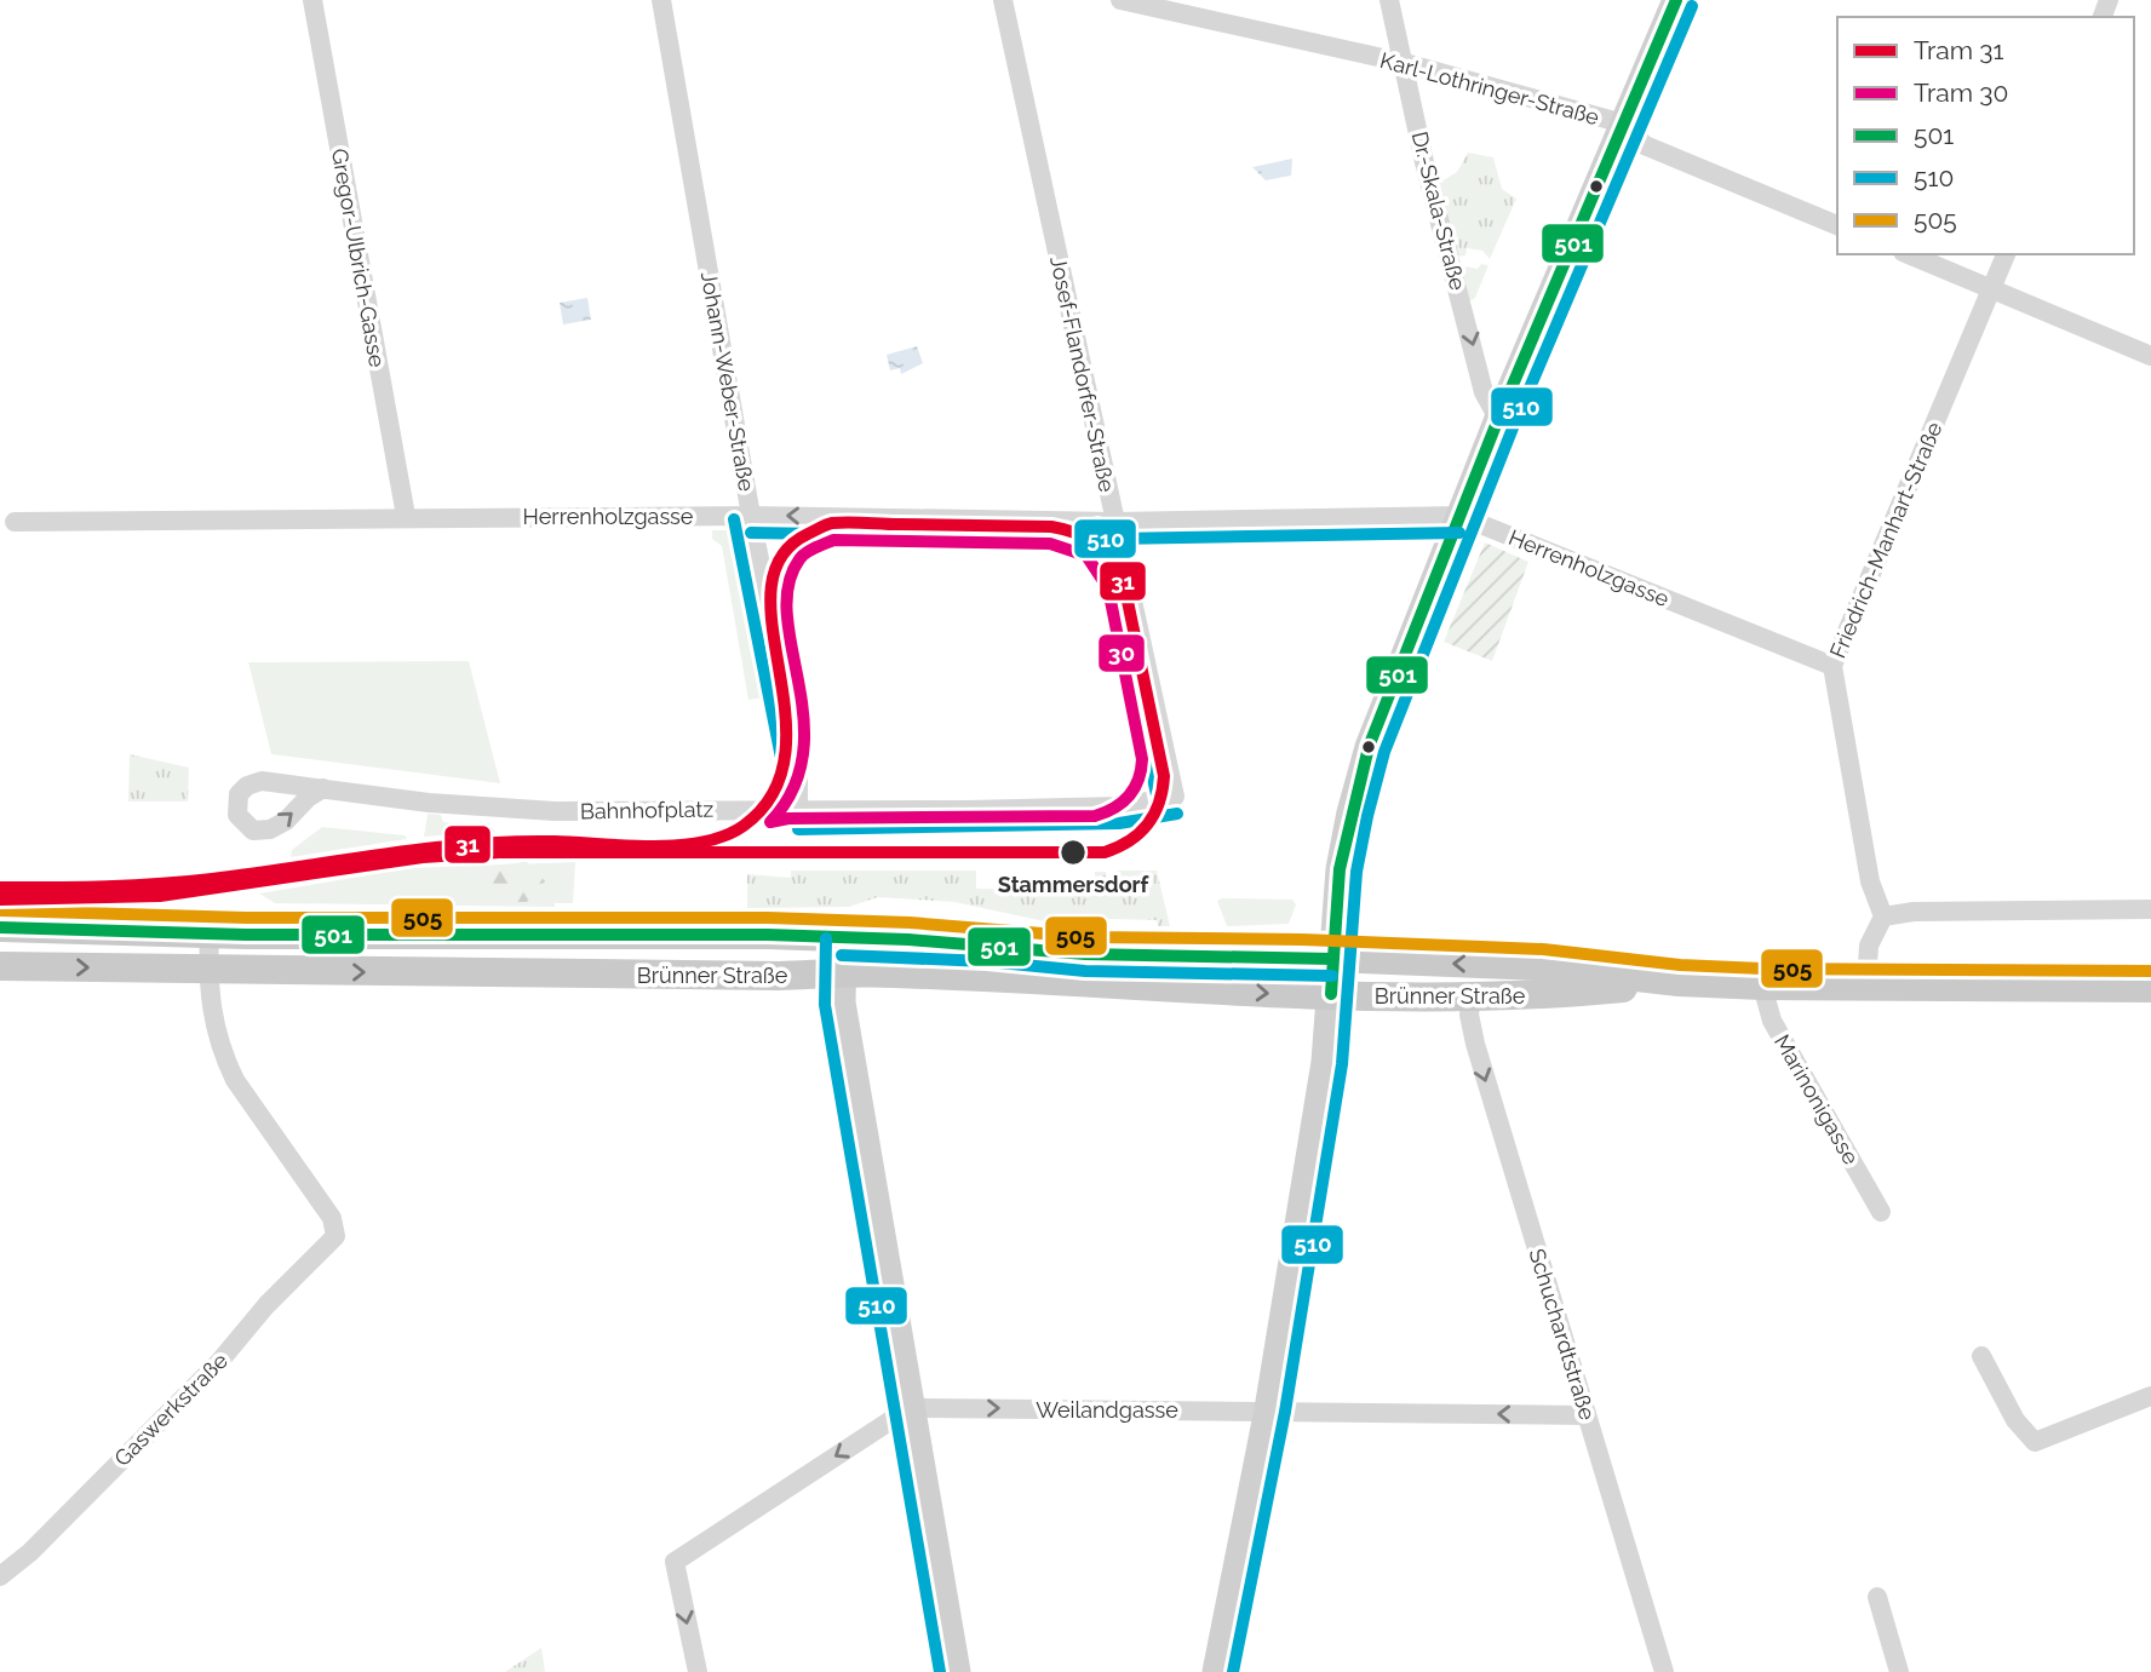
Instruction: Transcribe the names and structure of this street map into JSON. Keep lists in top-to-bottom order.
{
  "streets": {
    "main road": ["Brünner Straße"],
    "street": [
      "Karl-Lothringer-Straße",
      "Dr.-Skala-Straße",
      "Gregor-Ulbrich-Gasse",
      "Josef-Flandorfer-Straße",
      "Johann-Weber-Straße",
      "Herrenholzgasse",
      "Friedrich-Manhart-Straße",
      "Bahnhofplatz",
      "Marinonigasse",
      "Schuchardtstraße",
      "Gaswerkstraße",
      "Weilandgasse"
    ]
  },
  "crossings": [
    ["Karl-Lothringer-Straße", "Dr.-Skala-Straße"],
    ["Gregor-Ulbrich-Gasse", "Herrenholzgasse"],
    ["Josef-Flandorfer-Straße", "Herrenholzgasse"],
    ["Josef-Flandorfer-Straße", "Bahnhofplatz"],
    ["Johann-Weber-Straße", "Herrenholzgasse"],
    ["Johann-Weber-Straße", "Bahnhofplatz"],
    ["Herrenholzgasse", "Friedrich-Manhart-Straße"],
    ["Brünner Straße", "Marinonigasse"],
    ["Brünner Straße", "Schuchardtstraße"],
    ["Brünner Straße", "Gaswerkstraße"],
    ["Schuchardtstraße", "Weilandgasse"]
  ],
  "one_way": ["Dr.-Skala-Straße", "Schuchardtstraße"],
  "places": ["Stammersdorf"],
  "lines": [
    "transit line 501",
    "transit line 510",
    "tram line 31",
    "tram line 30",
    "transit line 505"
  ],
  "legend": [
    "Tram 31",
    "Tram 30",
    "501",
    "510",
    "505"
  ]
}
